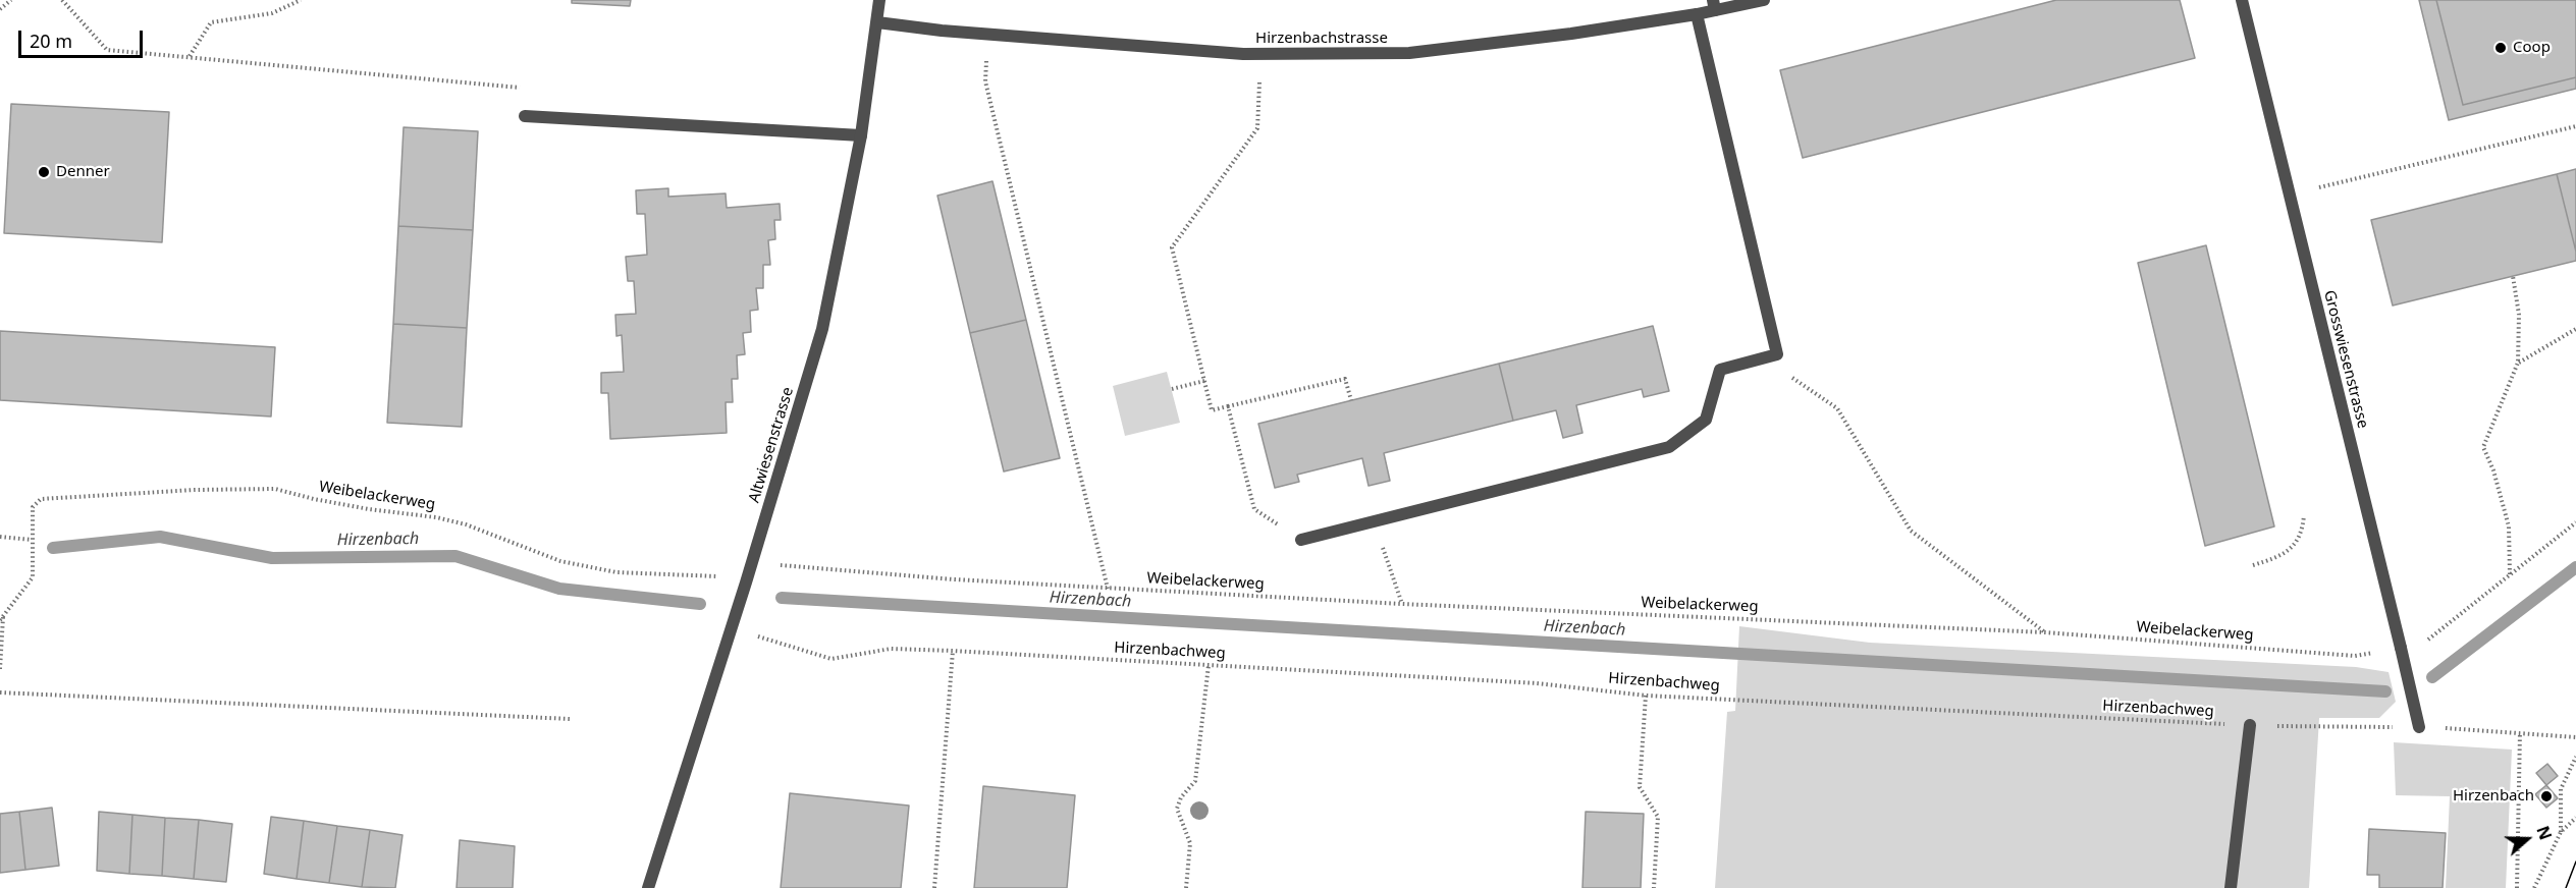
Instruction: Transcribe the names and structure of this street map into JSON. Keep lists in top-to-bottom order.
{
  "streets": {
    "street": ["Hirzenbachstrasse", "Grosswiesenstrasse", "Altwiesenstrasse"],
    "path": ["Weibelackerweg", "Hirzenbachweg"]
  },
  "crossings": [
    ["Hirzenbachstrasse", "Altwiesenstrasse"],
    ["Grosswiesenstrasse", "Weibelackerweg"],
    ["Grosswiesenstrasse", "Hirzenbachweg"],
    ["Altwiesenstrasse", "Weibelackerweg"]
  ],
  "water": ["Hirzenbach"],
  "places": ["Coop", "Denner", "Hirzenbach"],
  "scale_bar": "20 m",
  "north": "right"
}
